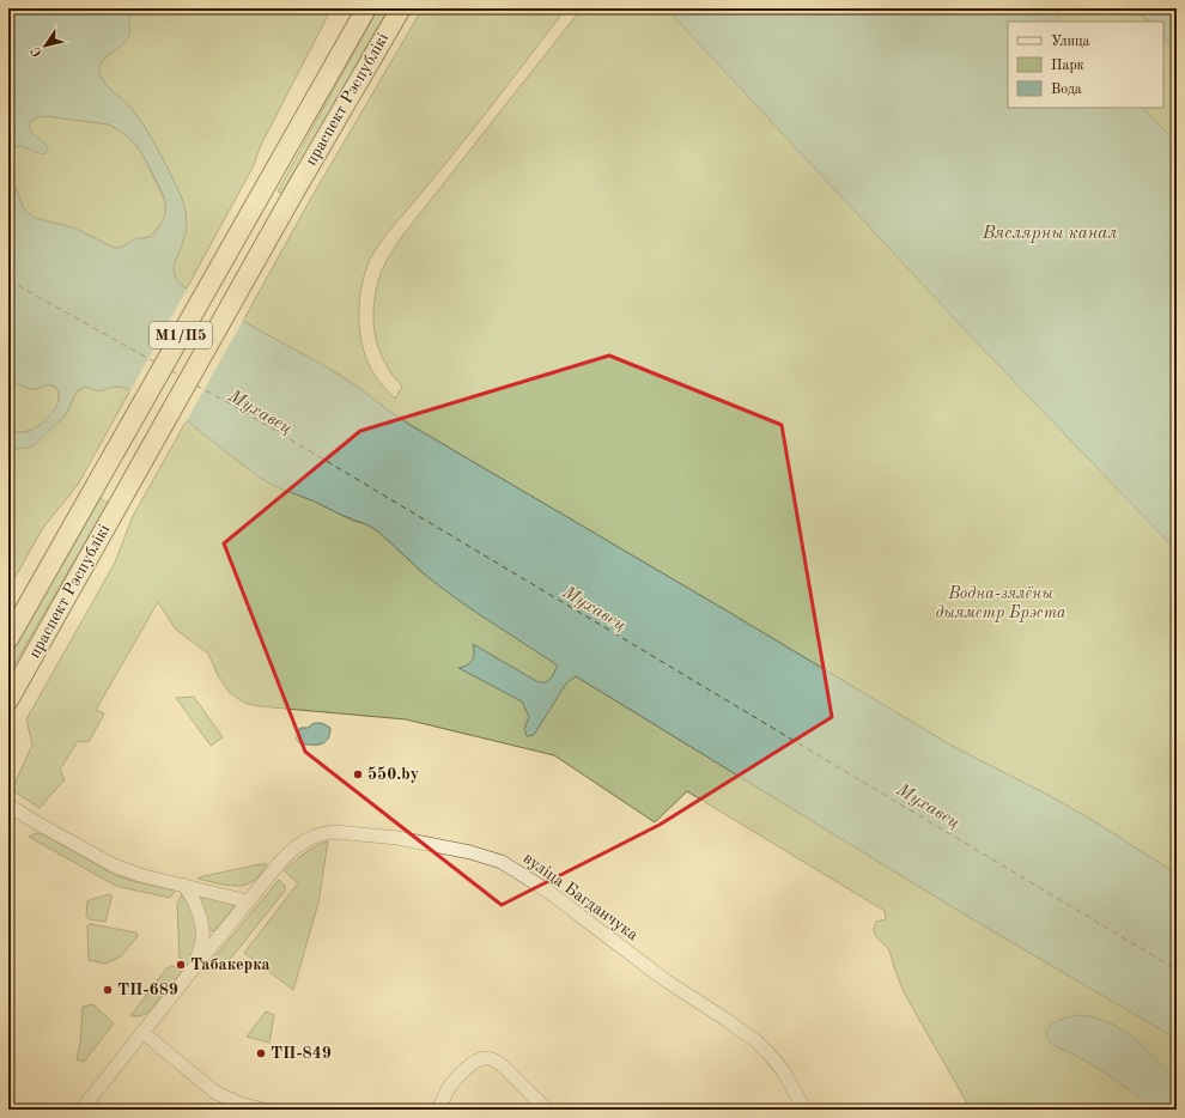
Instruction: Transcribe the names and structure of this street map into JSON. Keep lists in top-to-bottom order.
{
  "streets": {
    "highway": ["праспект Рэспублікі", "М1/П5"],
    "street": ["вуліца Багданчука"]
  },
  "water": ["Вяслярны канал", "Мухавец"],
  "parks": ["Водна-зялёны дыяметр Брэста"],
  "places": [
    "550.by",
    "Табакерка",
    "ТП-689",
    "ТП-849"
  ],
  "legend": ["Улица", "Парк", "Вода"],
  "north": "bottom left"
}
